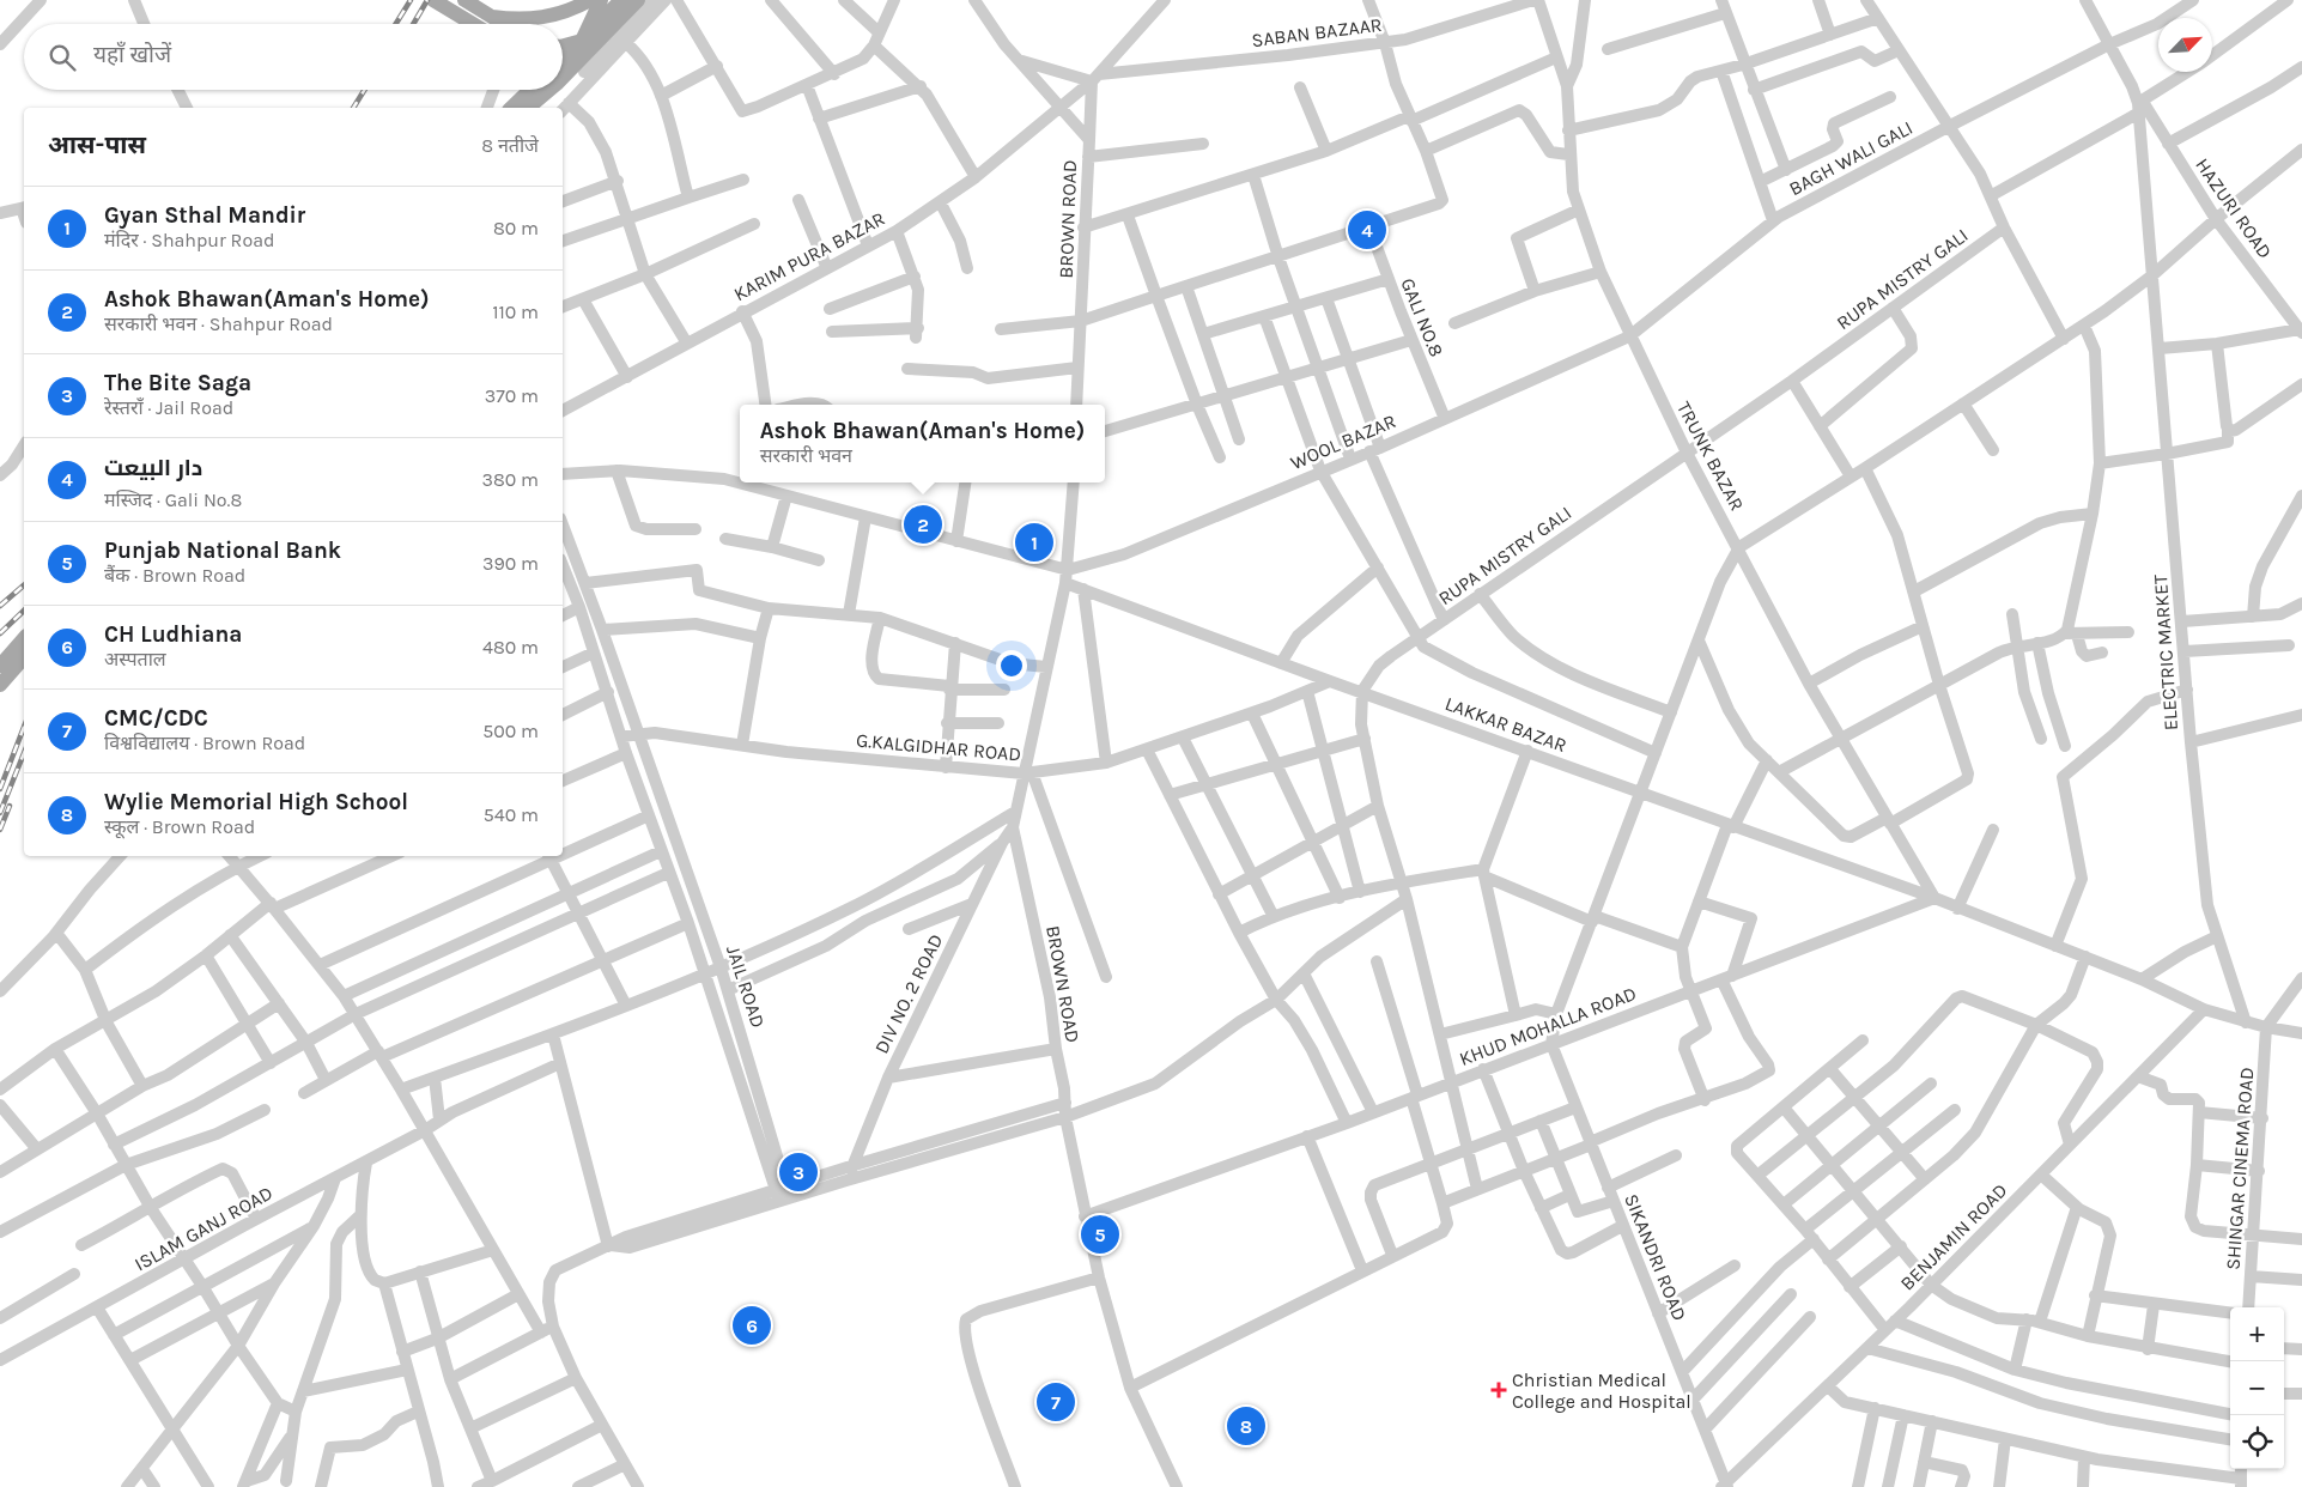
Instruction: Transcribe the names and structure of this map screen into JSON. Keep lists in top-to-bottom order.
{
  "streets": {
    "street": [
      "SABAN BAZAAR",
      "BAGH WALI GALI",
      "HAZURI ROAD",
      "BROWN ROAD",
      "KARIM PURA BAZAR",
      "RUPA MISTRY GALI",
      "GALI NO.8",
      "WOOL BAZAR",
      "TRUNK BAZAR",
      "ELECTRIC MARKET",
      "LAKKAR BAZAR",
      "G.KALGIDHAR ROAD",
      "JAIL ROAD",
      "DIV NO. 2 ROAD",
      "KHUD MOHALLA ROAD",
      "SHINGAR CINEMA ROAD",
      "ISLAM GANJ ROAD",
      "BENJAMIN ROAD",
      "SIKANDRI ROAD"
    ]
  },
  "crossings": [
    ["SABAN BAZAAR", "KARIM PURA BAZAR"],
    ["BAGH WALI GALI", "WOOL BAZAR"],
    ["BAGH WALI GALI", "TRUNK BAZAR"],
    ["BAGH WALI GALI", "ELECTRIC MARKET"],
    ["HAZURI ROAD", "ELECTRIC MARKET"],
    ["BROWN ROAD", "KARIM PURA BAZAR"],
    ["BROWN ROAD", "WOOL BAZAR"],
    ["BROWN ROAD", "LAKKAR BAZAR"],
    ["BROWN ROAD", "G.KALGIDHAR ROAD"],
    ["BROWN ROAD", "DIV NO. 2 ROAD"],
    ["BROWN ROAD", "KHUD MOHALLA ROAD"],
    ["RUPA MISTRY GALI", "TRUNK BAZAR"],
    ["RUPA MISTRY GALI", "LAKKAR BAZAR"],
    ["GALI NO.8", "WOOL BAZAR"],
    ["WOOL BAZAR", "TRUNK BAZAR"],
    ["WOOL BAZAR", "LAKKAR BAZAR"],
    ["TRUNK BAZAR", "LAKKAR BAZAR"],
    ["TRUNK BAZAR", "KHUD MOHALLA ROAD"],
    ["LAKKAR BAZAR", "G.KALGIDHAR ROAD"],
    ["LAKKAR BAZAR", "KHUD MOHALLA ROAD"],
    ["G.KALGIDHAR ROAD", "JAIL ROAD"],
    ["KHUD MOHALLA ROAD", "SIKANDRI ROAD"],
    ["BENJAMIN ROAD", "SIKANDRI ROAD"]
  ],
  "places": {
    "health": ["Christian Medical College and Hospital"]
  },
  "north": "top right",
  "page": {
    "search": "यहाँ खोजें",
    "heading": ["आस-पास", "8 नतीजे"],
    "list": [
      {
        "mark": "1",
        "name": "Gyan Sthal Mandir",
        "note": "मंदिर · Shahpur Road",
        "value": "80 m"
      },
      {
        "mark": "2",
        "name": "Ashok Bhawan(Aman's Home)",
        "note": "सरकारी भवन · Shahpur Road",
        "value": "110 m"
      },
      {
        "mark": "3",
        "name": "The Bite Saga",
        "note": "रेस्तराँ · Jail Road",
        "value": "370 m"
      },
      {
        "mark": "4",
        "name": "دار البیعت",
        "note": "मस्जिद · Gali No.8",
        "value": "380 m"
      },
      {
        "mark": "5",
        "name": "Punjab National Bank",
        "note": "बैंक · Brown Road",
        "value": "390 m"
      },
      {
        "mark": "6",
        "name": "CH Ludhiana",
        "note": "अस्पताल",
        "value": "480 m"
      },
      {
        "mark": "7",
        "name": "CMC/CDC",
        "note": "विश्वविद्यालय · Brown Road",
        "value": "500 m"
      },
      {
        "mark": "8",
        "name": "Wylie Memorial High School",
        "note": "स्कूल · Brown Road",
        "value": "540 m"
      }
    ],
    "pins": [
      "4",
      "2",
      "1",
      "3",
      "5",
      "6",
      "7",
      "8"
    ],
    "popup": ["Ashok Bhawan(Aman's Home)", "सरकारी भवन"],
    "map_buttons": ["+", "−"]
  }
}
